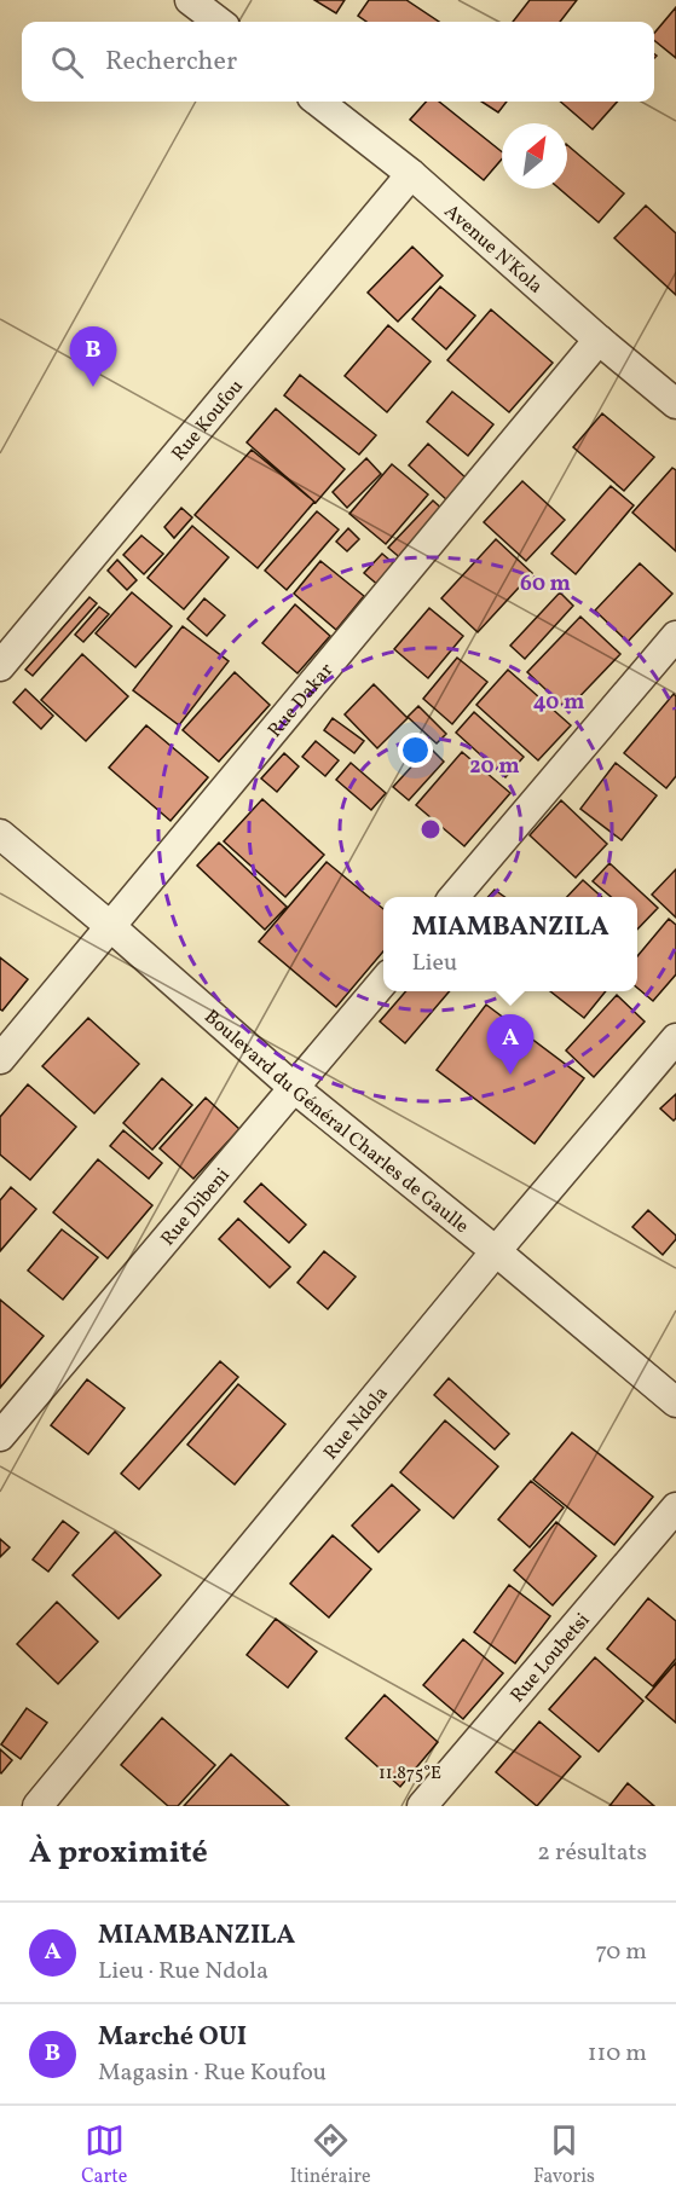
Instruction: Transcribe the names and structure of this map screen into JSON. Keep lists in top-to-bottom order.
{
  "streets": {
    "street": [
      "Avenue N'Kola",
      "Rue Koufou",
      "Rue Dakar",
      "Boulevard du Général Charles de Gaulle",
      "Rue Dibeni",
      "Rue Ndola",
      "Rue Loubetsi"
    ]
  },
  "crossings": [
    ["Avenue N'Kola", "Rue Koufou"],
    ["Avenue N'Kola", "Rue Dakar"],
    ["Rue Dakar", "Boulevard du Général Charles de Gaulle"],
    ["Boulevard du Général Charles de Gaulle", "Rue Dibeni"],
    ["Boulevard du Général Charles de Gaulle", "Rue Ndola"]
  ],
  "north": "top right",
  "page": {
    "search": "Rechercher",
    "pins": ["B", "A"],
    "popup": ["MIAMBANZILA", "Lieu"],
    "heading": ["À proximité", "2 résultats"],
    "list": [
      {
        "mark": "A",
        "name": "MIAMBANZILA",
        "note": "Lieu · Rue Ndola",
        "value": "70 m"
      },
      {
        "mark": "B",
        "name": "Marché OUI",
        "note": "Magasin · Rue Koufou",
        "value": "110 m"
      }
    ],
    "nav": ["Carte", "Itinéraire", "Favoris"]
  },
  "coordinates": ["11.875°E"],
  "rings": ["60 m", "40 m", "20 m"]
}
